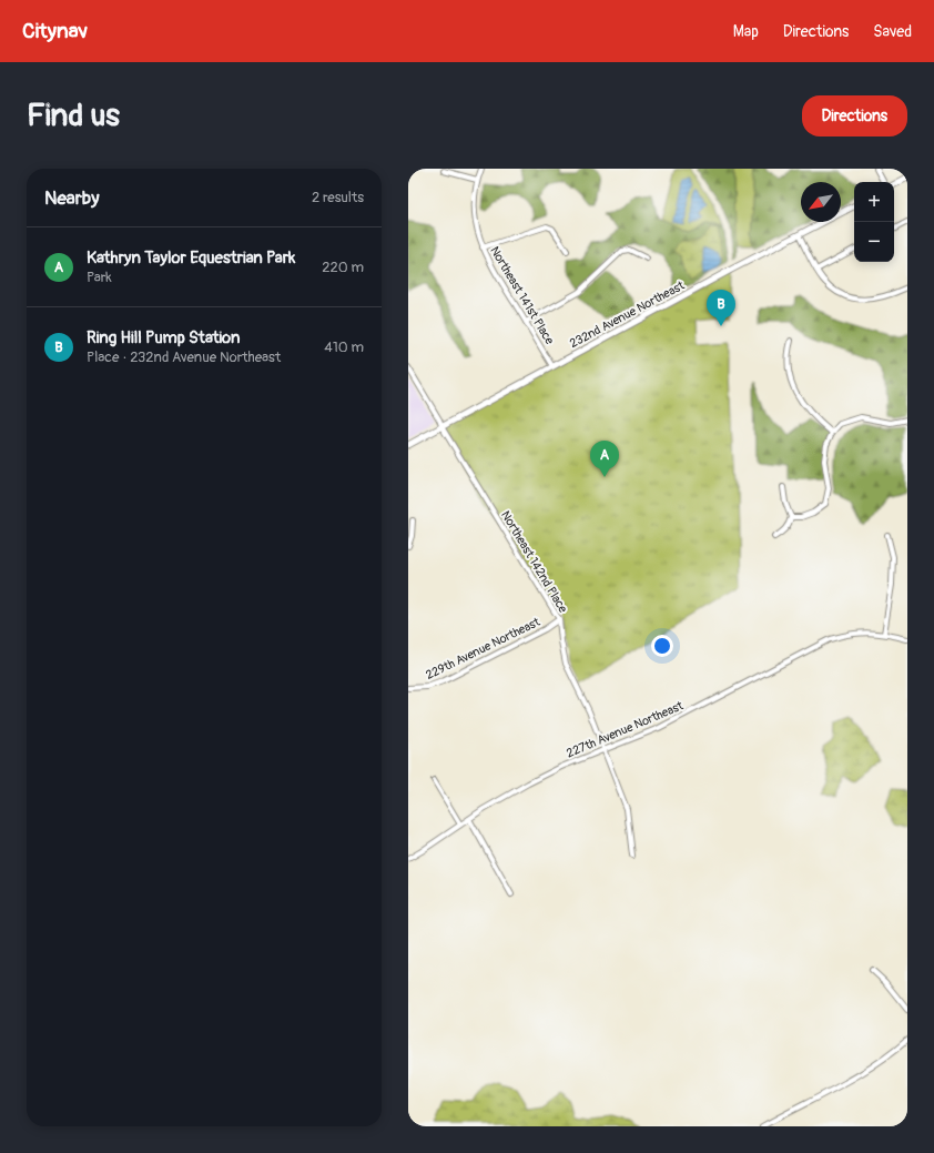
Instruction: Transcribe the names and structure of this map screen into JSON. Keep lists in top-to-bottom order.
{
  "streets": {
    "street": [
      "Northeast 141st Place",
      "232nd Avenue Northeast",
      "Northeast 142nd Place",
      "229th Avenue Northeast",
      "227th Avenue Northeast"
    ]
  },
  "crossings": [
    ["Northeast 141st Place", "232nd Avenue Northeast"],
    ["232nd Avenue Northeast", "Northeast 142nd Place"],
    ["Northeast 142nd Place", "229th Avenue Northeast"],
    ["Northeast 142nd Place", "227th Avenue Northeast"]
  ],
  "north": "bottom left",
  "page": {
    "header": "Citynav",
    "nav": ["Map", "Directions", "Saved"],
    "buttons": "Directions",
    "title": "Find us",
    "heading": ["Nearby", "2 results"],
    "map_buttons": ["+", "−"],
    "list": [
      {
        "mark": "A",
        "name": "Kathryn Taylor Equestrian Park",
        "note": "Park",
        "value": "220 m"
      },
      {
        "mark": "B",
        "name": "Ring Hill Pump Station",
        "note": "Place · 232nd Avenue Northeast",
        "value": "410 m"
      }
    ],
    "pins": ["B", "A"]
  }
}
